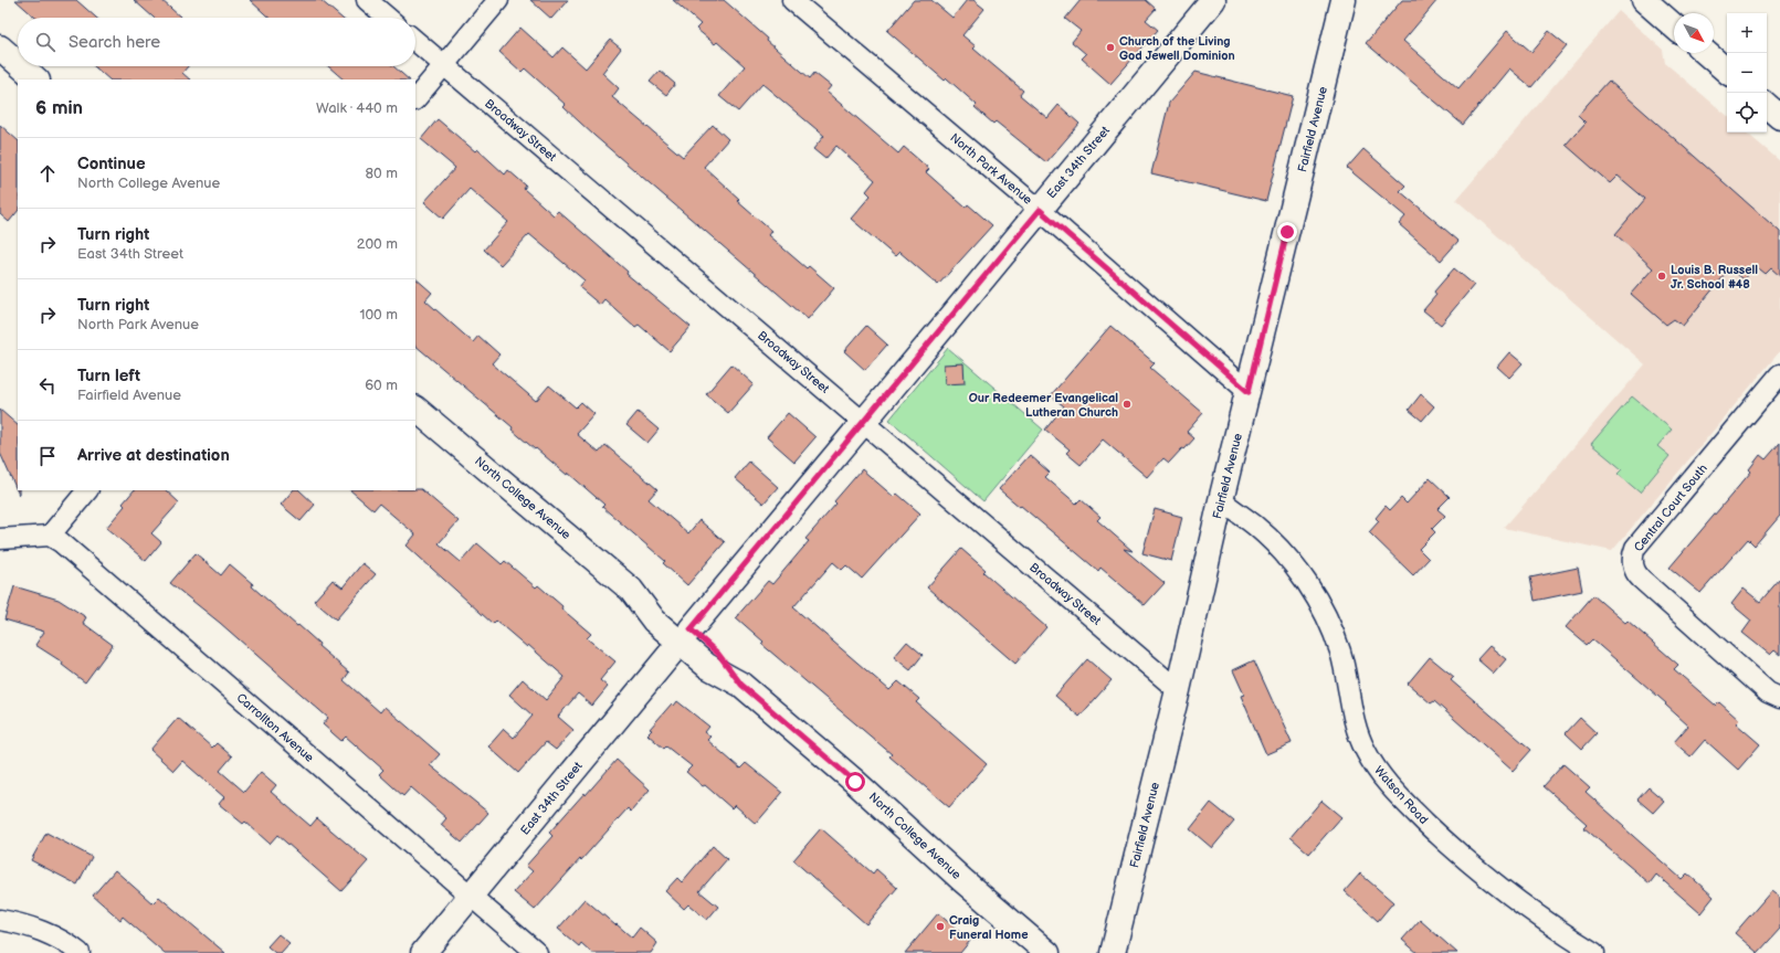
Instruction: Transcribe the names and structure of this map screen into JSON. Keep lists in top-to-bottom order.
{
  "streets": {
    "street": [
      "Fairfield Avenue",
      "Broadway Street",
      "East 34th Street",
      "North Park Avenue",
      "North College Avenue",
      "Central Court South",
      "Carrollton Avenue",
      "Watson Road"
    ]
  },
  "crossings": [
    ["Fairfield Avenue", "Broadway Street"],
    ["Fairfield Avenue", "North Park Avenue"],
    ["Fairfield Avenue", "Watson Road"],
    ["Broadway Street", "East 34th Street"],
    ["East 34th Street", "North Park Avenue"],
    ["East 34th Street", "North College Avenue"],
    ["East 34th Street", "Carrollton Avenue"]
  ],
  "places": [
    "Church of the Living God Jewell Dominion",
    "Louis B. Russell Jr. School #48",
    "Our Redeemer Evangelical Lutheran Church",
    "Craig Funeral Home"
  ],
  "north": "bottom right",
  "page": {
    "map_buttons": ["+", "−"],
    "search": "Search here",
    "heading": ["6 min", "Walk · 440 m"],
    "list": [
      ["Continue", "North College Avenue", "80 m"],
      ["Turn right", "East 34th Street", "200 m"],
      ["Turn right", "North Park Avenue", "100 m"],
      ["Turn left", "Fairfield Avenue", "60 m"],
      "Arrive at destination"
    ]
  }
}
